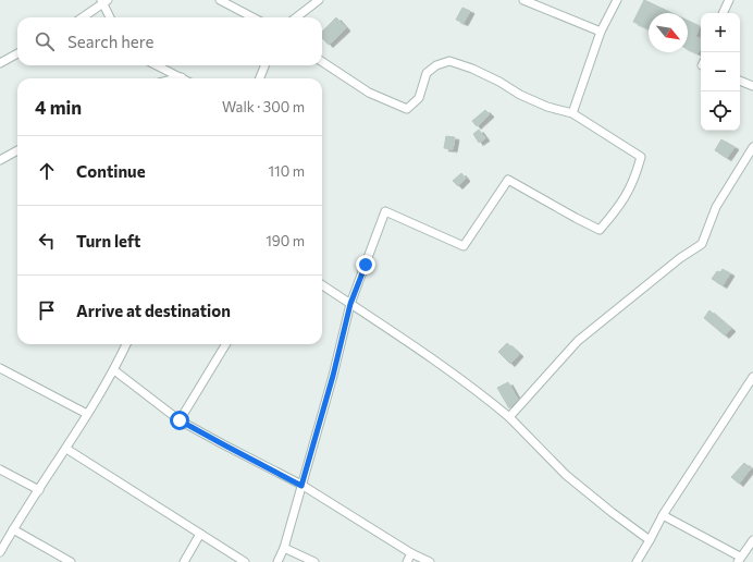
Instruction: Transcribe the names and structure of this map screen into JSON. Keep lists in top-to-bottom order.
{
  "north": "bottom right",
  "page": {
    "map_buttons": ["+", "−"],
    "search": "Search here",
    "heading": ["4 min", "Walk · 300 m"],
    "list": [
      ["Continue", "110 m"],
      ["Turn left", "190 m"],
      "Arrive at destination"
    ]
  }
}
